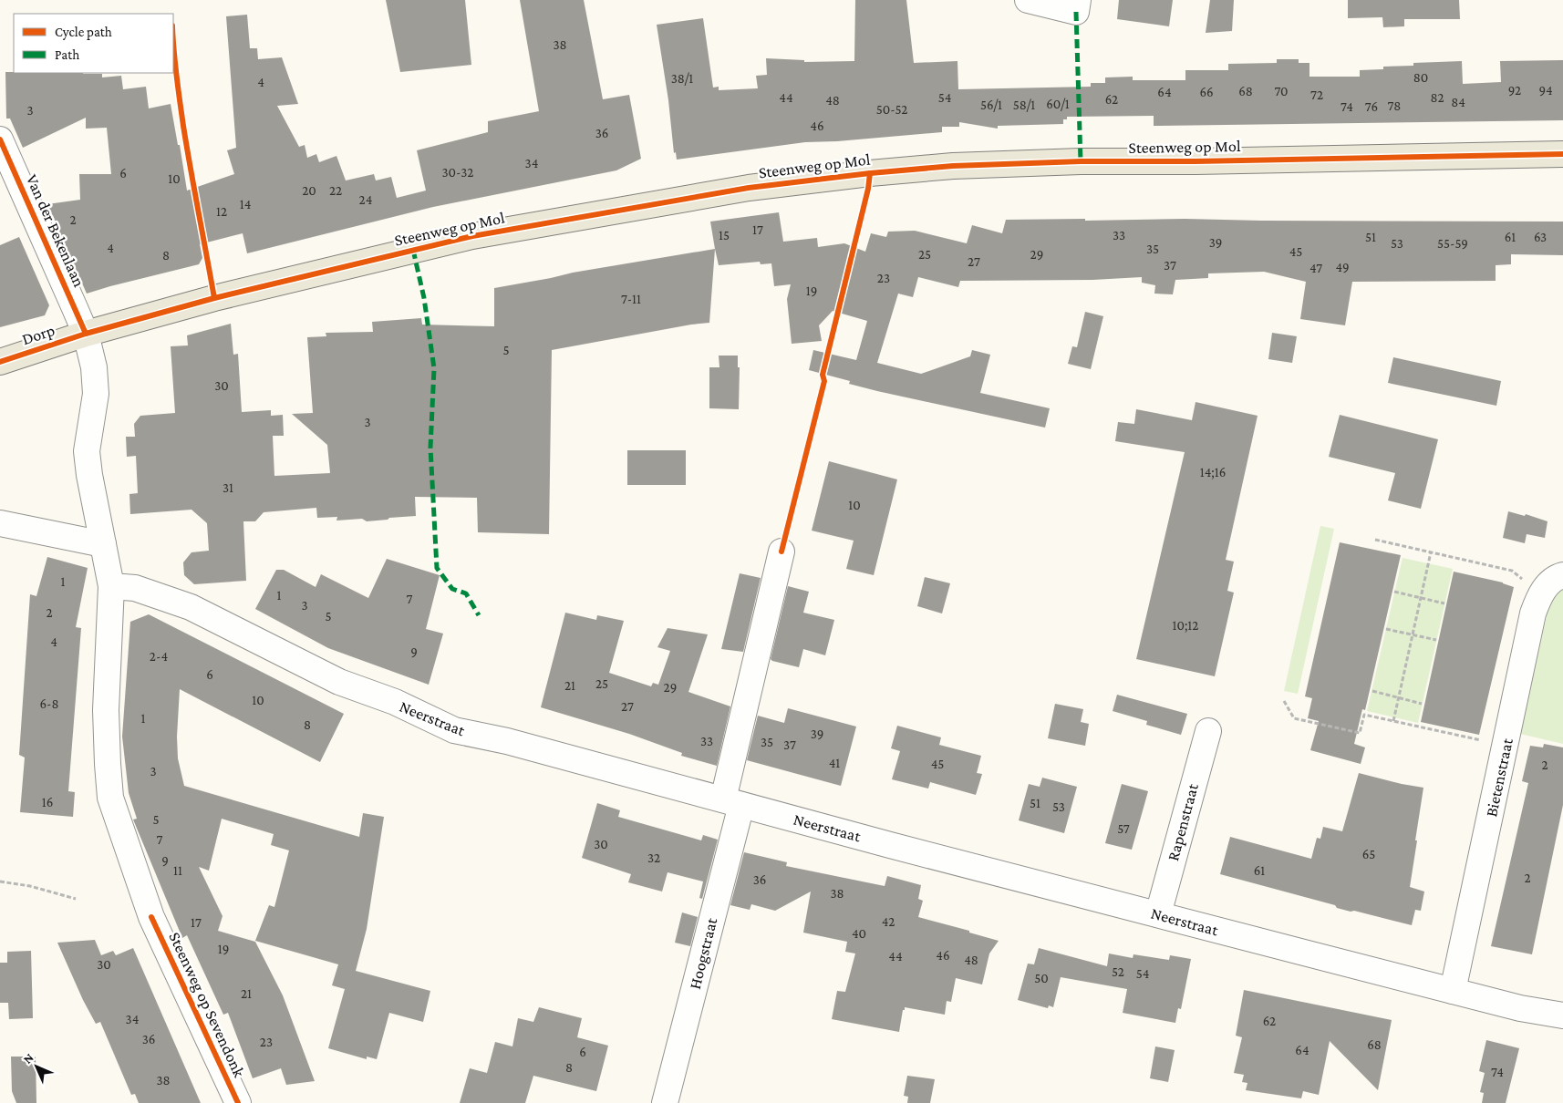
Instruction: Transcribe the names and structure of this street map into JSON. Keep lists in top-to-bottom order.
{
  "streets": {
    "main road": ["Steenweg op Mol", "Dorp"],
    "street": [
      "Van der Bekenlaan",
      "Neerstraat",
      "Bietenstraat",
      "Rapenstraat",
      "Hoogstraat",
      "Steenweg op Sevendonk"
    ]
  },
  "crossings": [
    ["Steenweg op Mol", "Van der Bekenlaan"],
    ["Steenweg op Mol", "Dorp"],
    ["Van der Bekenlaan", "Dorp"],
    ["Neerstraat", "Bietenstraat"],
    ["Neerstraat", "Rapenstraat"],
    ["Neerstraat", "Hoogstraat"],
    ["Neerstraat", "Steenweg op Sevendonk"]
  ],
  "house_numbers": [
    "38",
    "80",
    "38/1",
    "4",
    "92",
    "94",
    "68",
    "70",
    "64",
    "66",
    "72",
    "44",
    "54",
    "82",
    "62",
    "48",
    "84",
    "60/1",
    "56/1",
    "58/1",
    "78",
    "74",
    "76",
    "50-52",
    "3",
    "46",
    "36",
    "34",
    "30-32",
    "6",
    "10",
    "20",
    "22",
    "24",
    "14",
    "12",
    "2",
    "17",
    "15",
    "33",
    "51",
    "61",
    "63",
    "39",
    "53",
    "55-59",
    "4",
    "35",
    "45",
    "25",
    "29",
    "8",
    "27",
    "37",
    "49",
    "47",
    "23",
    "19",
    "7-11",
    "5",
    "30",
    "3",
    "14;16",
    "31",
    "10",
    "1",
    "1",
    "7",
    "3",
    "2",
    "5",
    "10;12",
    "4",
    "9",
    "2-4",
    "6",
    "25",
    "21",
    "29",
    "10",
    "6-8",
    "27",
    "1",
    "8",
    "39",
    "33",
    "35",
    "37",
    "41",
    "45",
    "2",
    "3",
    "16",
    "51",
    "53",
    "5",
    "57",
    "7",
    "30",
    "65",
    "32",
    "9",
    "11",
    "61",
    "2",
    "36",
    "38",
    "42",
    "17",
    "40",
    "19",
    "46",
    "44",
    "48",
    "30",
    "52",
    "54",
    "50",
    "21",
    "34",
    "62",
    "36",
    "23",
    "68",
    "64",
    "6",
    "8",
    "74",
    "38"
  ],
  "legend": ["Cycle path", "Path"],
  "north": "top left"
}
